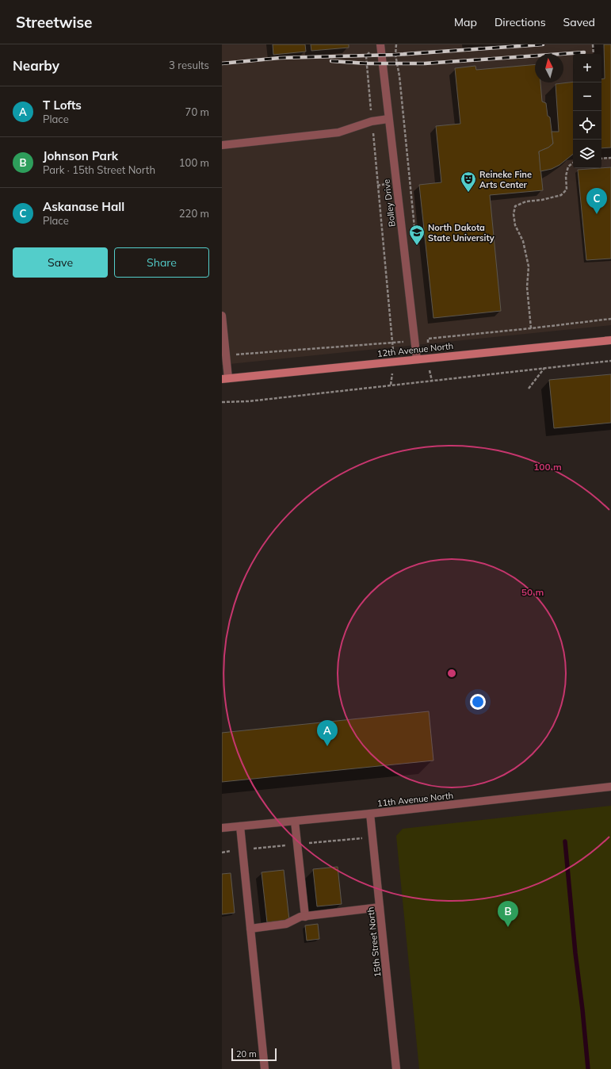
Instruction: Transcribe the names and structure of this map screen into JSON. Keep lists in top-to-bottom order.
{
  "streets": {
    "main road": ["12th Avenue North"],
    "street": ["Bolley Drive", "11th Avenue North", "15th Street North"]
  },
  "crossings": [
    ["Bolley Drive", "12th Avenue North"],
    ["11th Avenue North", "15th Street North"]
  ],
  "places": {
    "theatre": ["Reineke Fine Arts Center"],
    "school or university": ["North Dakota State University"]
  },
  "scale_bar": "20 m",
  "north": "top",
  "page": {
    "header": "Streetwise",
    "nav": ["Map", "Directions", "Saved"],
    "heading": ["Nearby", "3 results"],
    "map_buttons": ["+", "−"],
    "list": [
      {
        "mark": "A",
        "name": "T Lofts",
        "note": "Place",
        "value": "70 m"
      },
      {
        "mark": "B",
        "name": "Johnson Park",
        "note": "Park · 15th Street North",
        "value": "100 m"
      },
      {
        "mark": "C",
        "name": "Askanase Hall",
        "note": "Place",
        "value": "220 m"
      }
    ],
    "pins": ["C", "A", "B"],
    "buttons": ["Save", "Share"],
    "scale": "20 m"
  },
  "rings": ["100 m", "50 m"]
}
